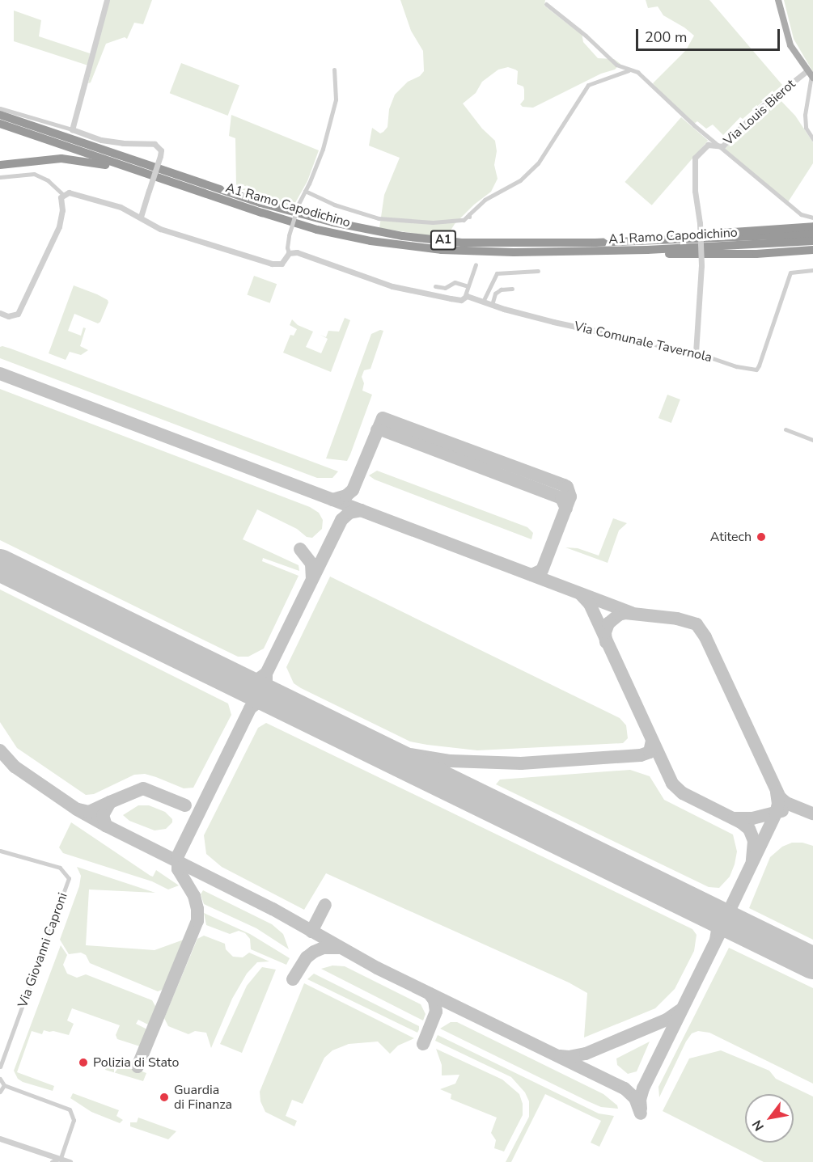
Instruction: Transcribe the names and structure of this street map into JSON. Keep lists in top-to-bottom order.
{
  "streets": {
    "highway": ["A1 Ramo Capodichino", "A1"],
    "street": ["Via Louis Bierot", "Via Comunale Tavernola", "Via Giovanni Caproni"]
  },
  "crossings": [
    ["Via Louis Bierot", "Via Comunale Tavernola"]
  ],
  "places": ["Atitech", "Polizia di Stato", "Guardia di Finanza"],
  "scale_bar": "200 m",
  "north": "bottom left"
}
